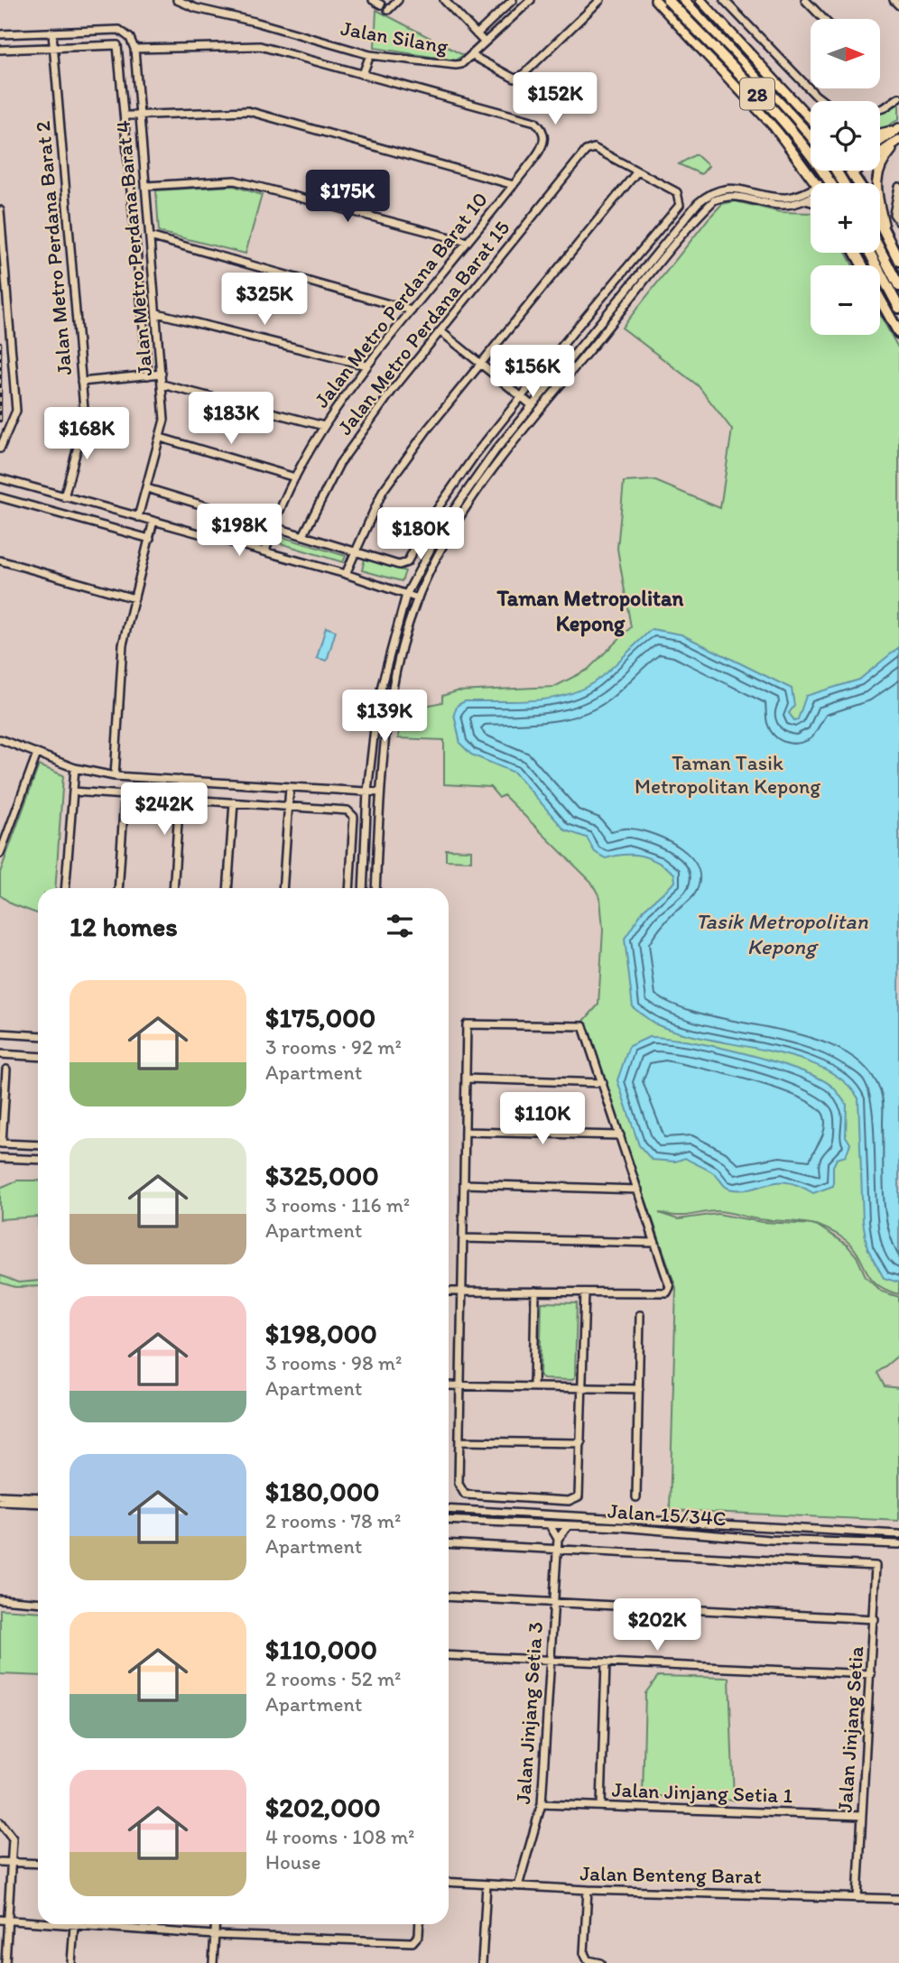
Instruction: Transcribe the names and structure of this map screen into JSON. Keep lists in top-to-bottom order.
{
  "streets": {
    "highway": ["28"],
    "street": [
      "Jalan Silang",
      "Jalan Metro Perdana Barat 2",
      "Jalan Metro Perdana Barat 4",
      "Jalan Metro Perdana Barat 10",
      "Jalan Metro Perdana Barat 15",
      "Jalan 15/34C",
      "Jalan Jinjang Setia 3",
      "Jalan Jinjang Setia",
      "Jalan Jinjang Setia 1",
      "Jalan Benteng Barat"
    ]
  },
  "crossings": [
    ["Jalan Jinjang Setia 3", "Jalan Jinjang Setia"],
    ["Jalan Jinjang Setia 3", "Jalan Jinjang Setia 1"],
    ["Jalan Jinjang Setia 3", "Jalan Benteng Barat"],
    ["Jalan Jinjang Setia", "Jalan Jinjang Setia 1"],
    ["Jalan Jinjang Setia", "Jalan Benteng Barat"]
  ],
  "districts": ["Taman Metropolitan Kepong"],
  "water": ["Tasik Metropolitan Kepong"],
  "parks": ["Taman Tasik Metropolitan Kepong"],
  "north": "right",
  "page": {
    "map_buttons": ["+", "−"],
    "price": [
      "$152K",
      "$175K",
      "$325K",
      "$156K",
      "$183K",
      "$168K",
      "$198K",
      "$180K",
      "$139K",
      "$242K",
      "$110K",
      "$202K"
    ],
    "heading": "12 homes",
    "list": [
      {
        "name": "$175,000",
        "note": "3 rooms · 92 m² · Apartment"
      },
      {
        "name": "$325,000",
        "note": "3 rooms · 116 m² · Apartment"
      },
      {
        "name": "$198,000",
        "note": "3 rooms · 98 m² · Apartment"
      },
      {
        "name": "$180,000",
        "note": "2 rooms · 78 m² · Apartment"
      },
      {
        "name": "$110,000",
        "note": "2 rooms · 52 m² · Apartment"
      },
      {
        "name": "$202,000",
        "note": "4 rooms · 108 m² · House"
      }
    ]
  }
}
